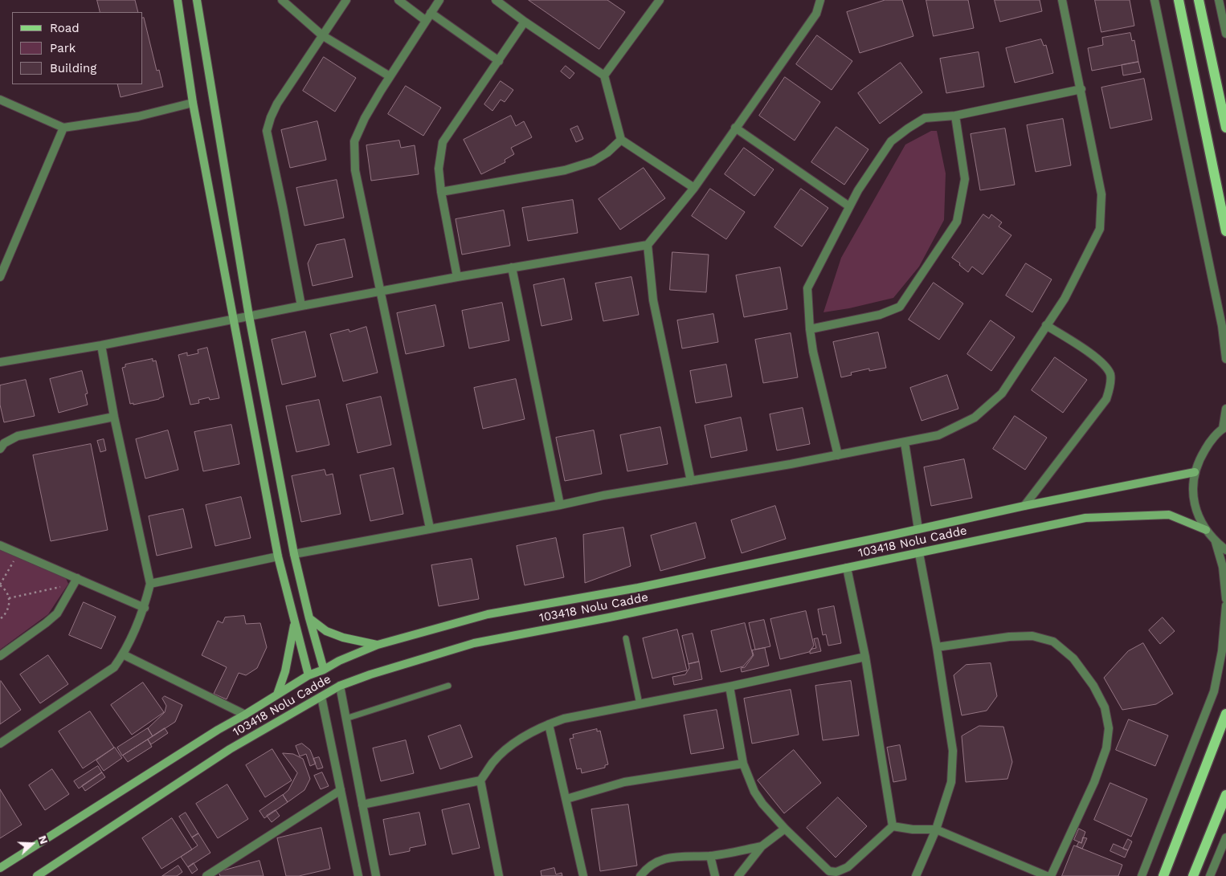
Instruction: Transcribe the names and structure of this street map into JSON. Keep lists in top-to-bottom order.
{
  "streets": {
    "main road": ["103418 Nolu Cadde"]
  },
  "legend": ["Road", "Park", "Building"],
  "north": "right"
}
